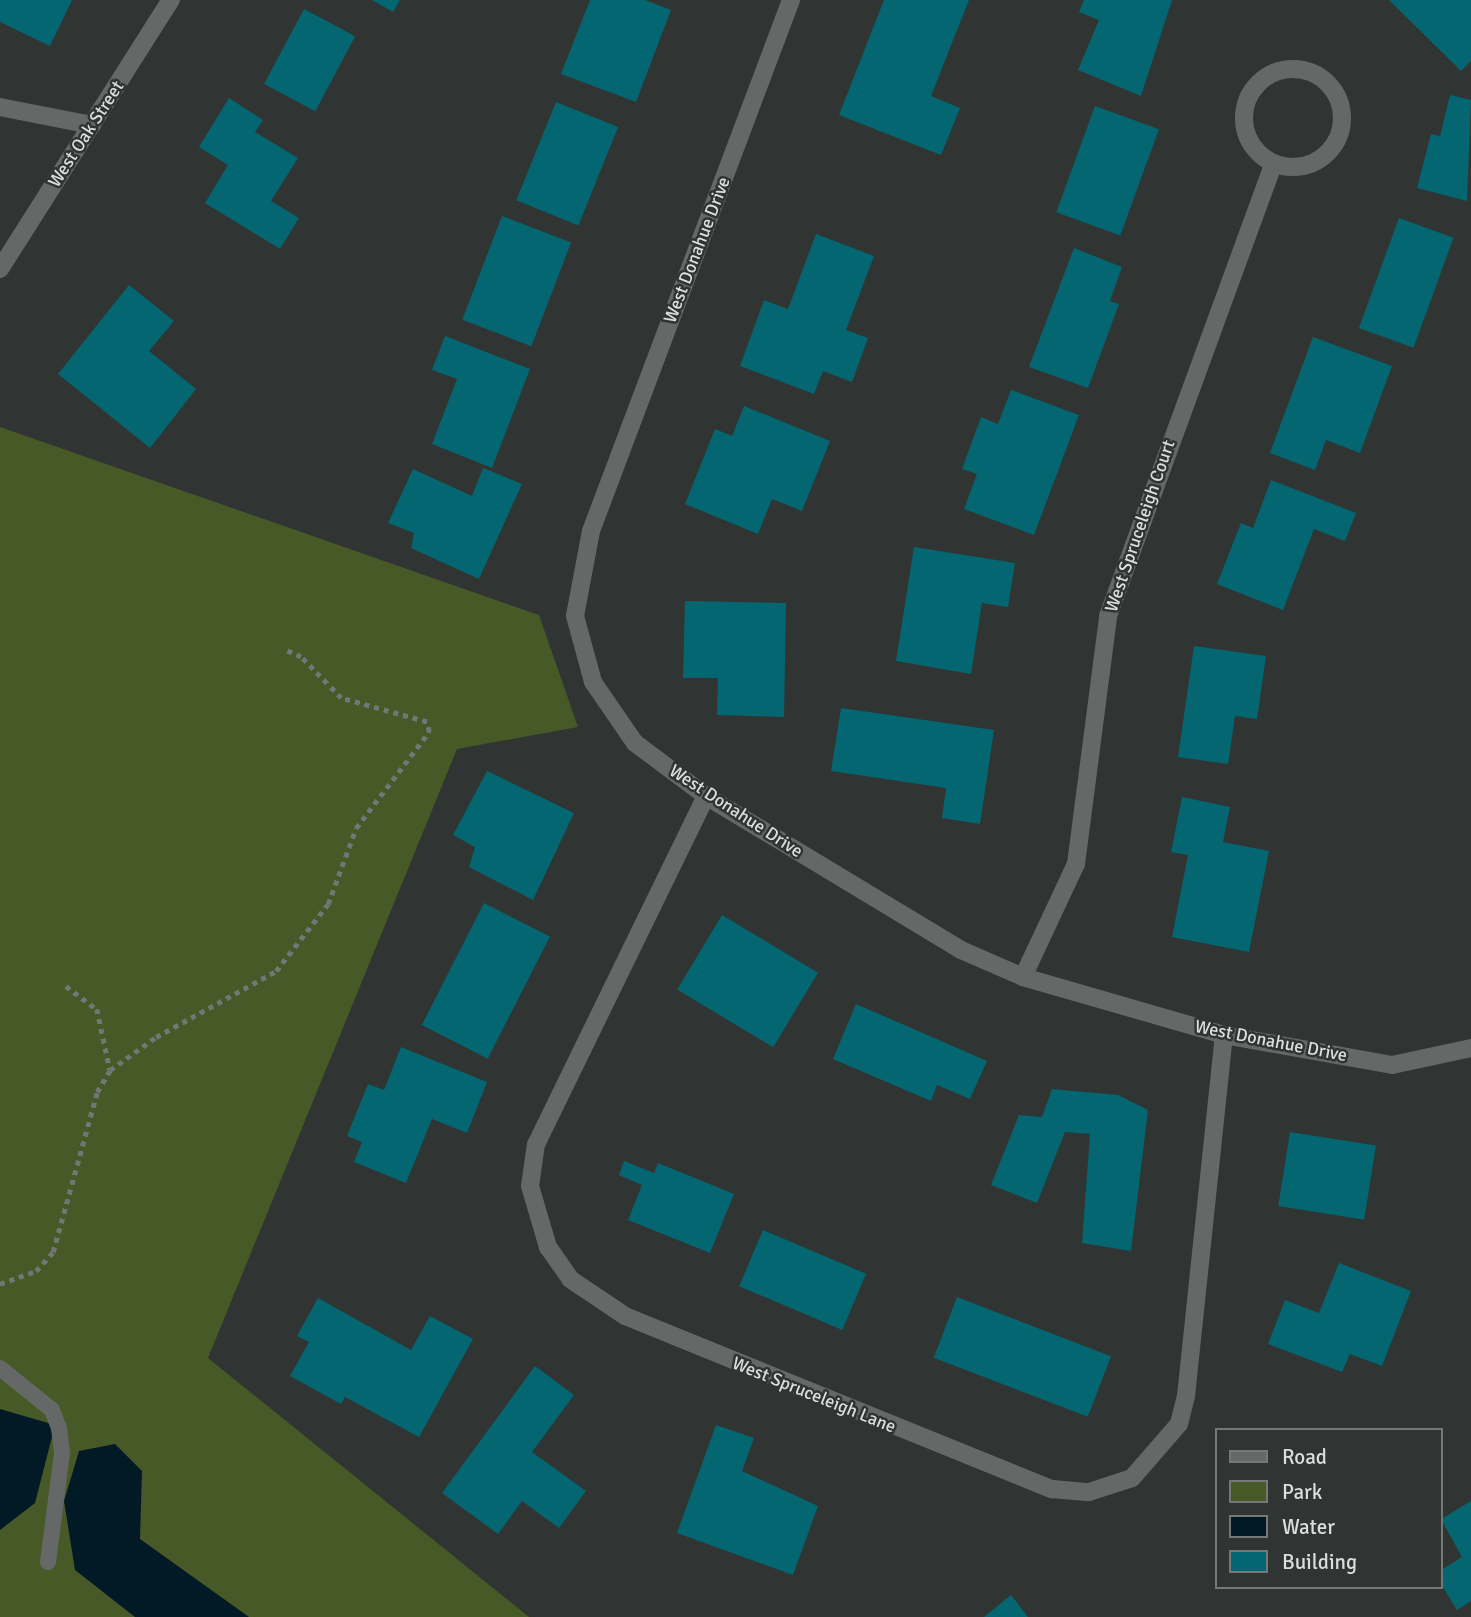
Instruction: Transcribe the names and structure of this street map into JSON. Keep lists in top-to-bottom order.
{
  "streets": {
    "street": [
      "West Oak Street",
      "West Donahue Drive",
      "West Spruceleigh Court",
      "West Spruceleigh Lane"
    ]
  },
  "crossings": [
    ["West Donahue Drive", "West Spruceleigh Court"],
    ["West Donahue Drive", "West Spruceleigh Lane"]
  ],
  "legend": [
    "Road",
    "Park",
    "Water",
    "Building"
  ]
}
